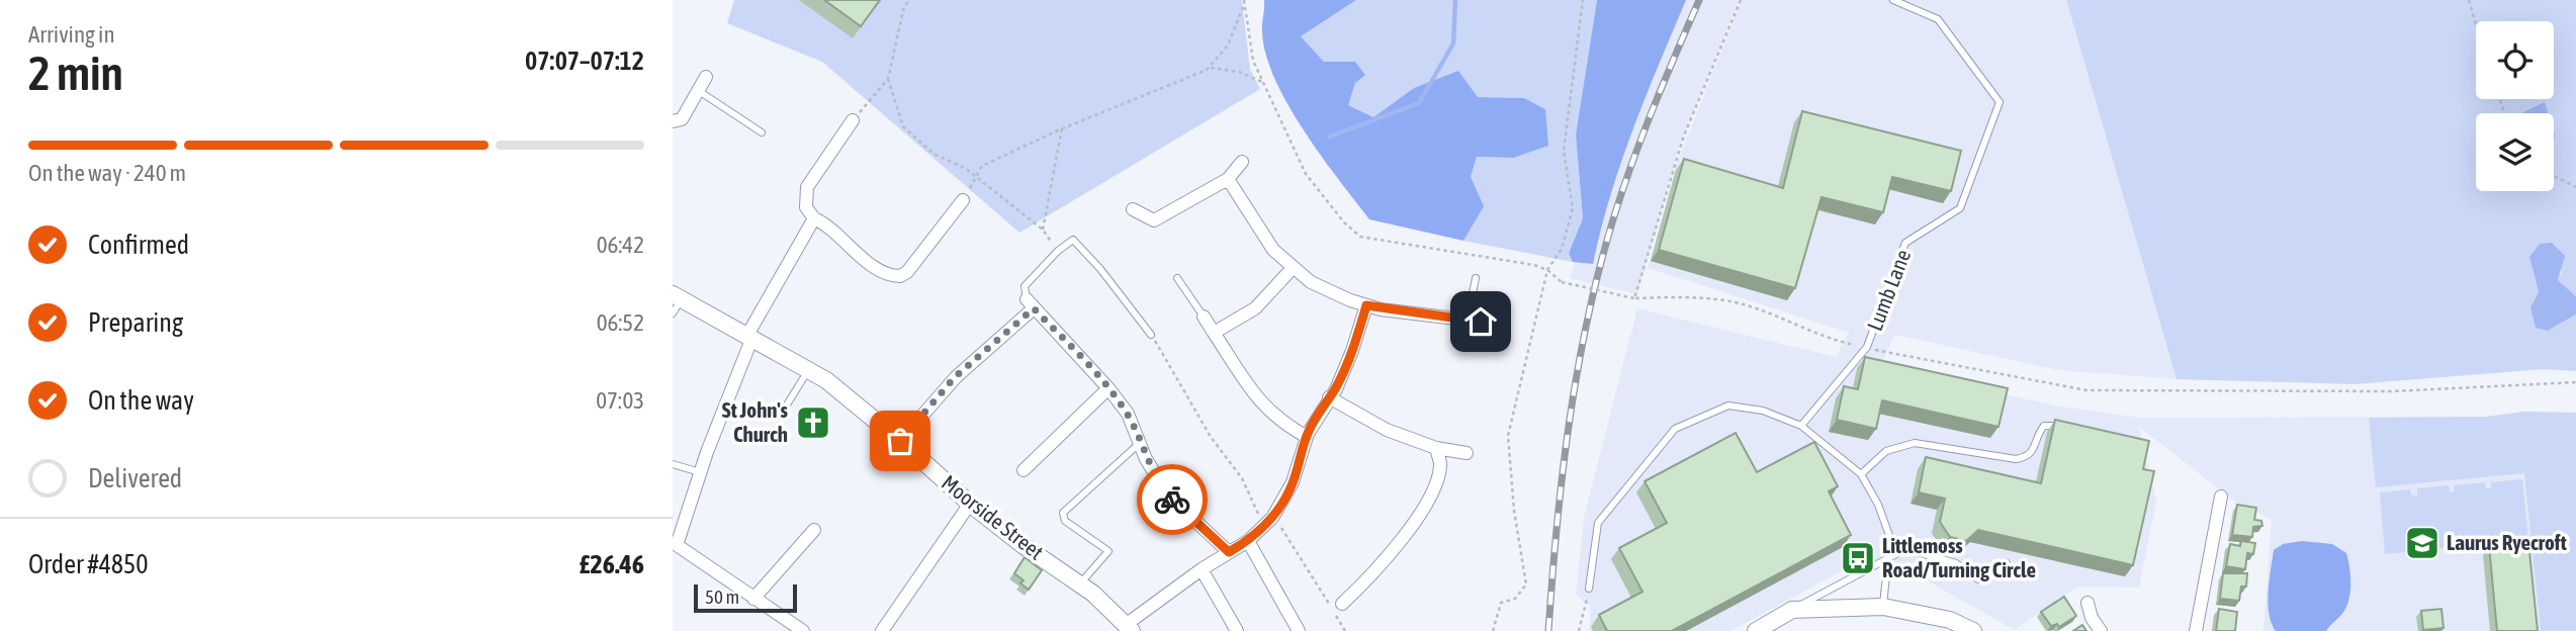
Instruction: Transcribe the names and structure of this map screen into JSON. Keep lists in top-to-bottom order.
{
  "streets": {
    "street": ["Moorside Street"],
    "lane": ["Lumb Lane"]
  },
  "places": {
    "church": ["St John's Church"],
    "school or university": ["Laurus Ryecroft"],
    "bus stop": ["Littlemoss Road/Turning Circle"]
  },
  "scale_bar": "50 m",
  "page": {
    "heading": ["2 min", "Arriving in", "07:07–07:12"],
    "panel": ["Order #4850", "£26.46"],
    "bar": "On the way · 240 m",
    "list": [
      ["Confirmed", "06:42"],
      ["Preparing", "06:52"],
      ["On the way", "07:03"],
      "Delivered"
    ],
    "scale": "50 m"
  }
}
